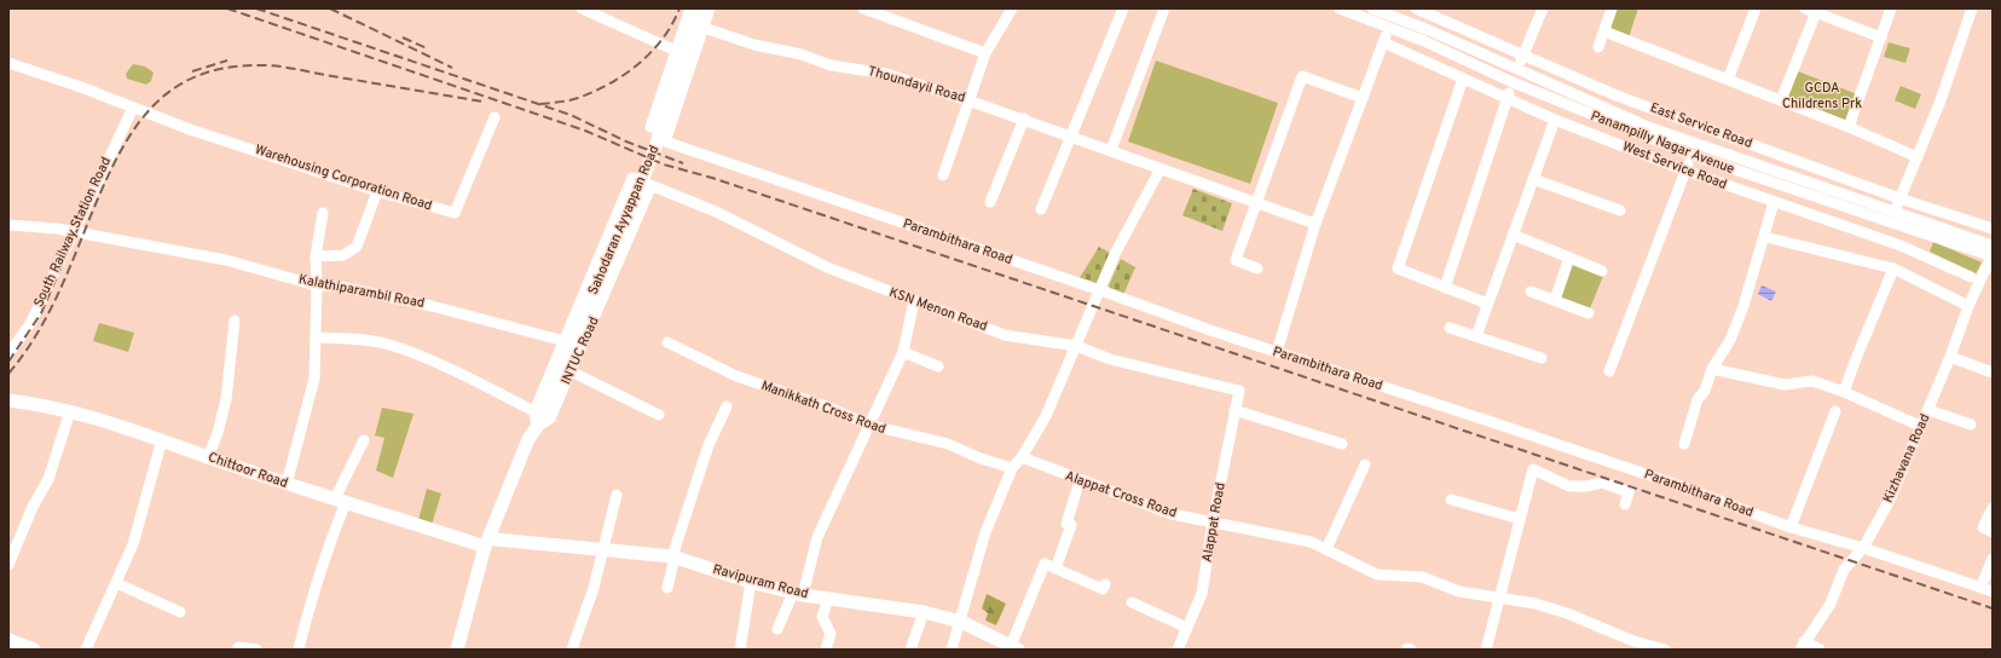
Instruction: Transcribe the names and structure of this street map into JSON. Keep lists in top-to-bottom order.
{
  "streets": {
    "main road": ["Sahodaran Ayyappan Road", "Chittoor Road", "Ravipuram Road"],
    "street": [
      "Thoundayil Road",
      "East Service Road",
      "Panampilly Nagar Avenue",
      "West Service Road",
      "Warehousing Corporation Road",
      "South Railway Station Road",
      "Parambithara Road",
      "Kalathiparambil Road",
      "KSN Menon Road",
      "INTUC Road",
      "Manikkath Cross Road",
      "Kizhavana Road",
      "Alappat Cross Road",
      "Alappat Road"
    ]
  },
  "crossings": [
    ["East Service Road", "Kizhavana Road"],
    ["Panampilly Nagar Avenue", "Kizhavana Road"],
    ["Warehousing Corporation Road", "South Railway Station Road"],
    ["Sahodaran Ayyappan Road", "INTUC Road"],
    ["Sahodaran Ayyappan Road", "Chittoor Road"],
    ["Sahodaran Ayyappan Road", "Ravipuram Road"],
    ["South Railway Station Road", "Kalathiparambil Road"],
    ["Parambithara Road", "Kizhavana Road"],
    ["Kalathiparambil Road", "KSN Menon Road"],
    ["KSN Menon Road", "INTUC Road"],
    ["KSN Menon Road", "Alappat Road"],
    ["Alappat Cross Road", "Alappat Road"]
  ],
  "parks": ["GCDA Childrens Prk"]
}
